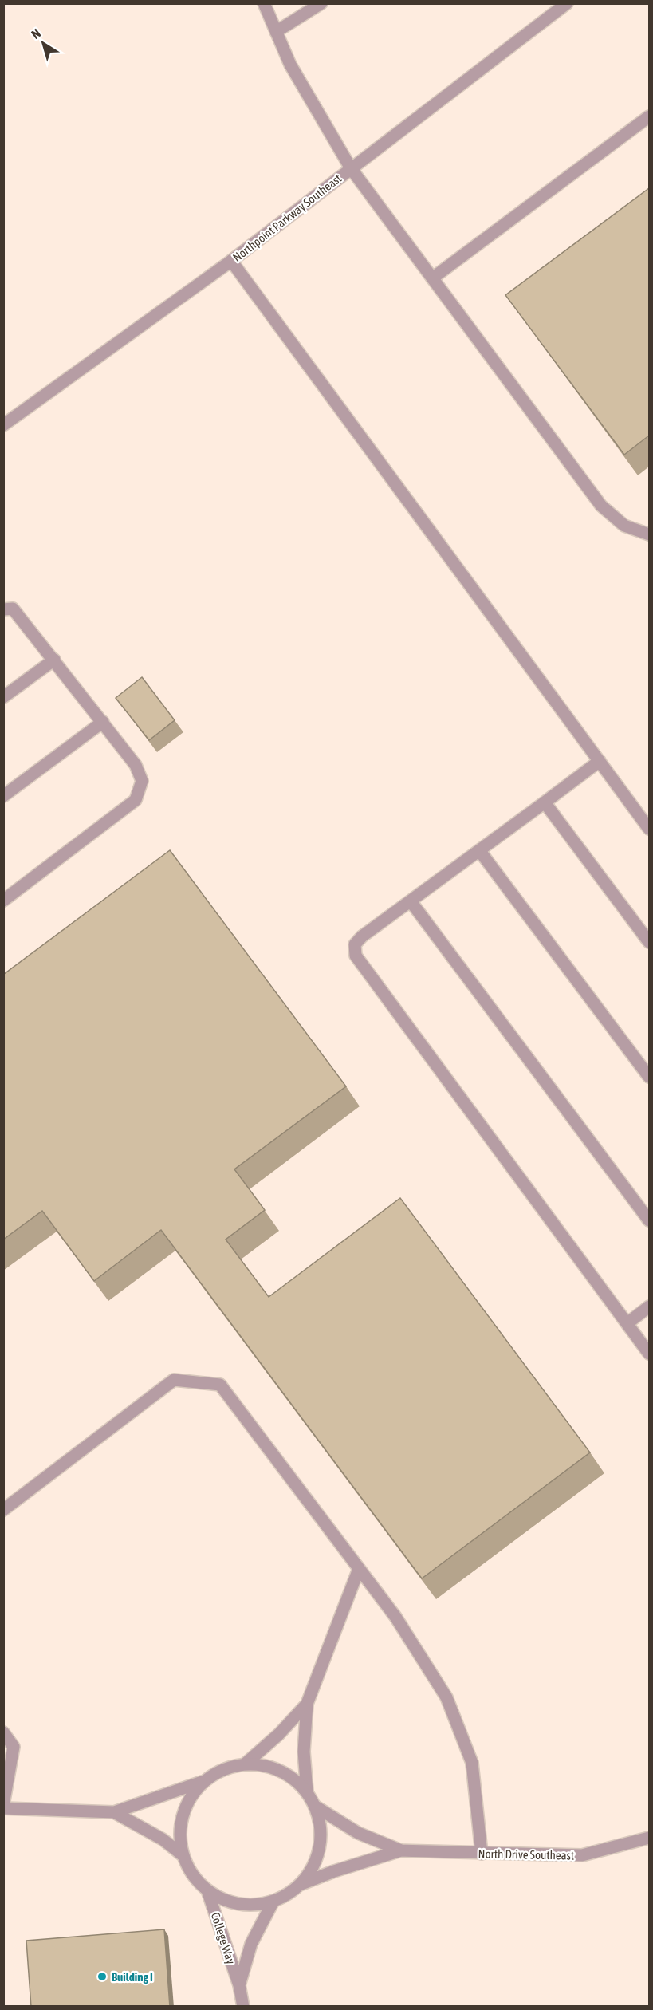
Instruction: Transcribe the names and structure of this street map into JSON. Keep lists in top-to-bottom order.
{
  "streets": {
    "street": ["Northpoint Parkway Southeast", "North Drive Southeast", "College Way"]
  },
  "crossings": [
    ["North Drive Southeast", "College Way"]
  ],
  "places": ["Building I"],
  "north": "top left"
}
